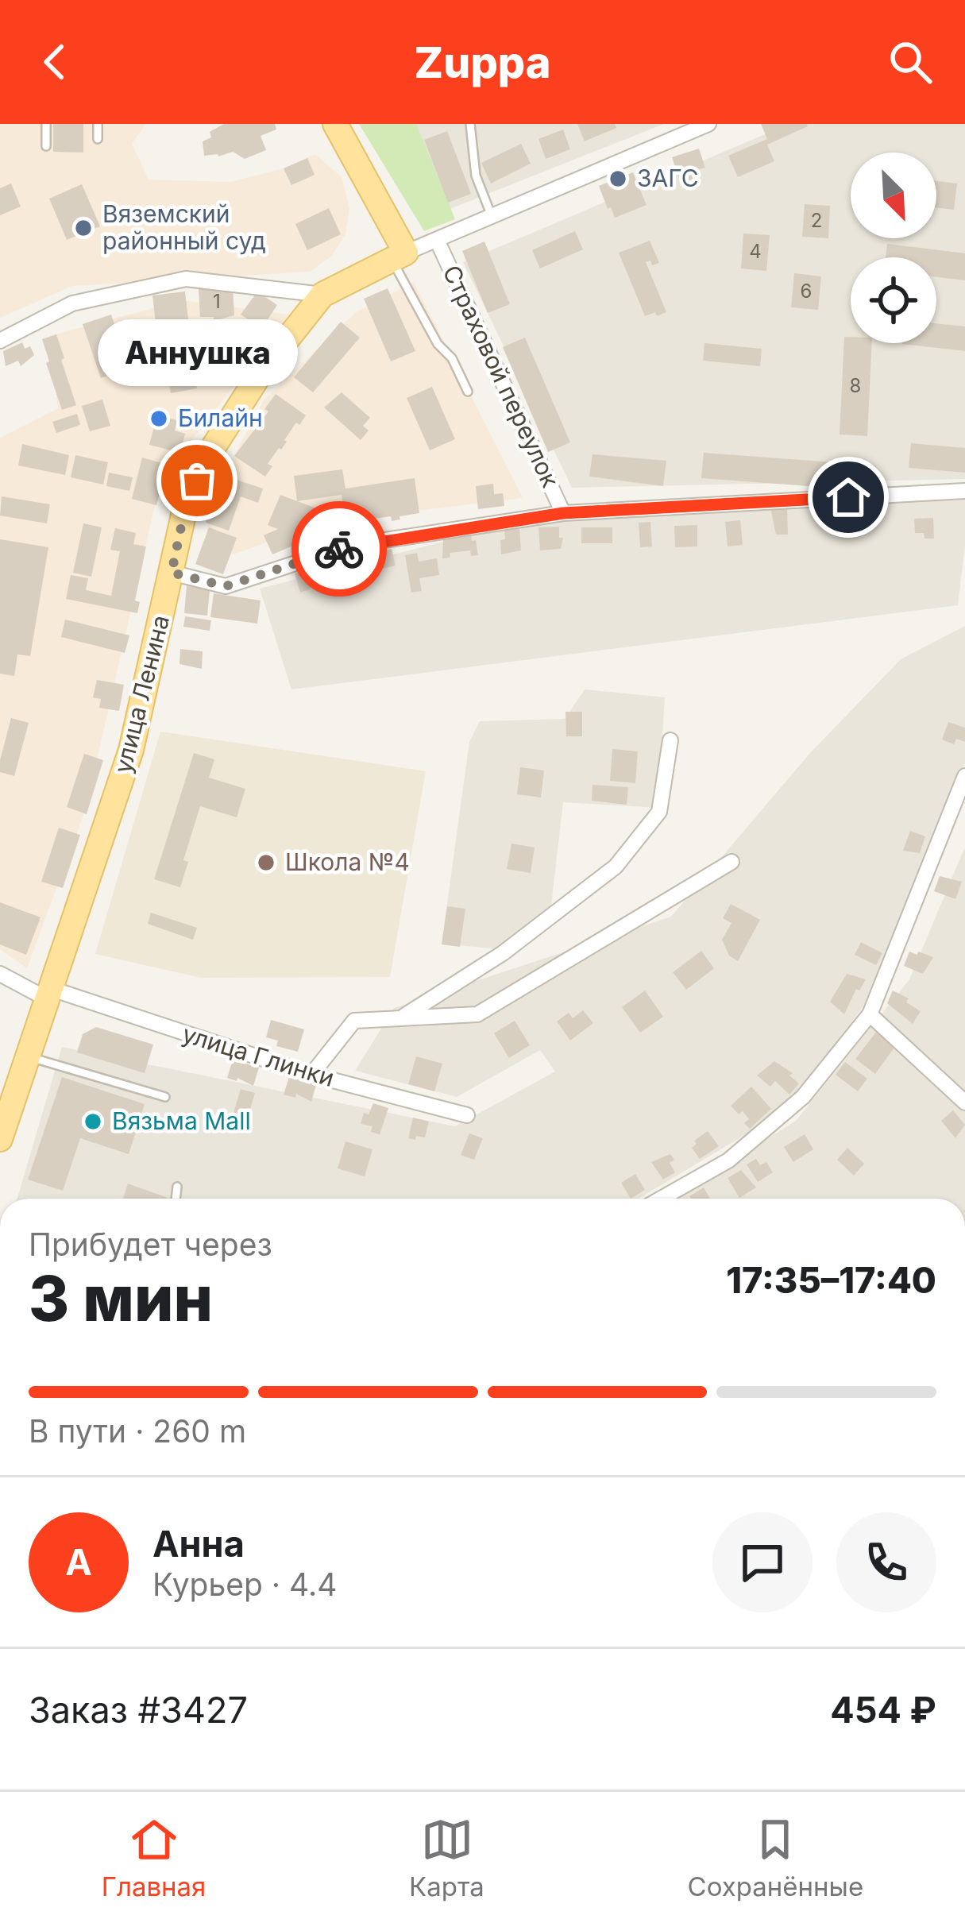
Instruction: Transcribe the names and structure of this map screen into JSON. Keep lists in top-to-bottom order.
{
  "streets": {
    "main road": ["улица Ленина"],
    "street": ["Страховой переулок", "улица Глинки"]
  },
  "crossings": [
    ["Страховой переулок", "улица Ленина"],
    ["улица Ленина", "улица Глинки"]
  ],
  "places": [
    "ЗАГС",
    "Вяземский районный суд",
    "Билайн",
    "Аннушка",
    "Школа №4",
    "Вязьма Mall"
  ],
  "house_numbers": [
    "2",
    "4",
    "6",
    "1",
    "8"
  ],
  "north": "bottom right",
  "page": {
    "header": "Zuppa",
    "bubble": "Аннушка",
    "heading": ["3 мин", "Прибудет через", "17:35–17:40"],
    "panel": [
      "Анна",
      "Курьер · 4.4",
      "Заказ #3427",
      "454 ₽"
    ],
    "bar": "В пути · 260 m",
    "round": "А",
    "tabs": ["Главная", "Карта", "Сохранённые"]
  }
}
